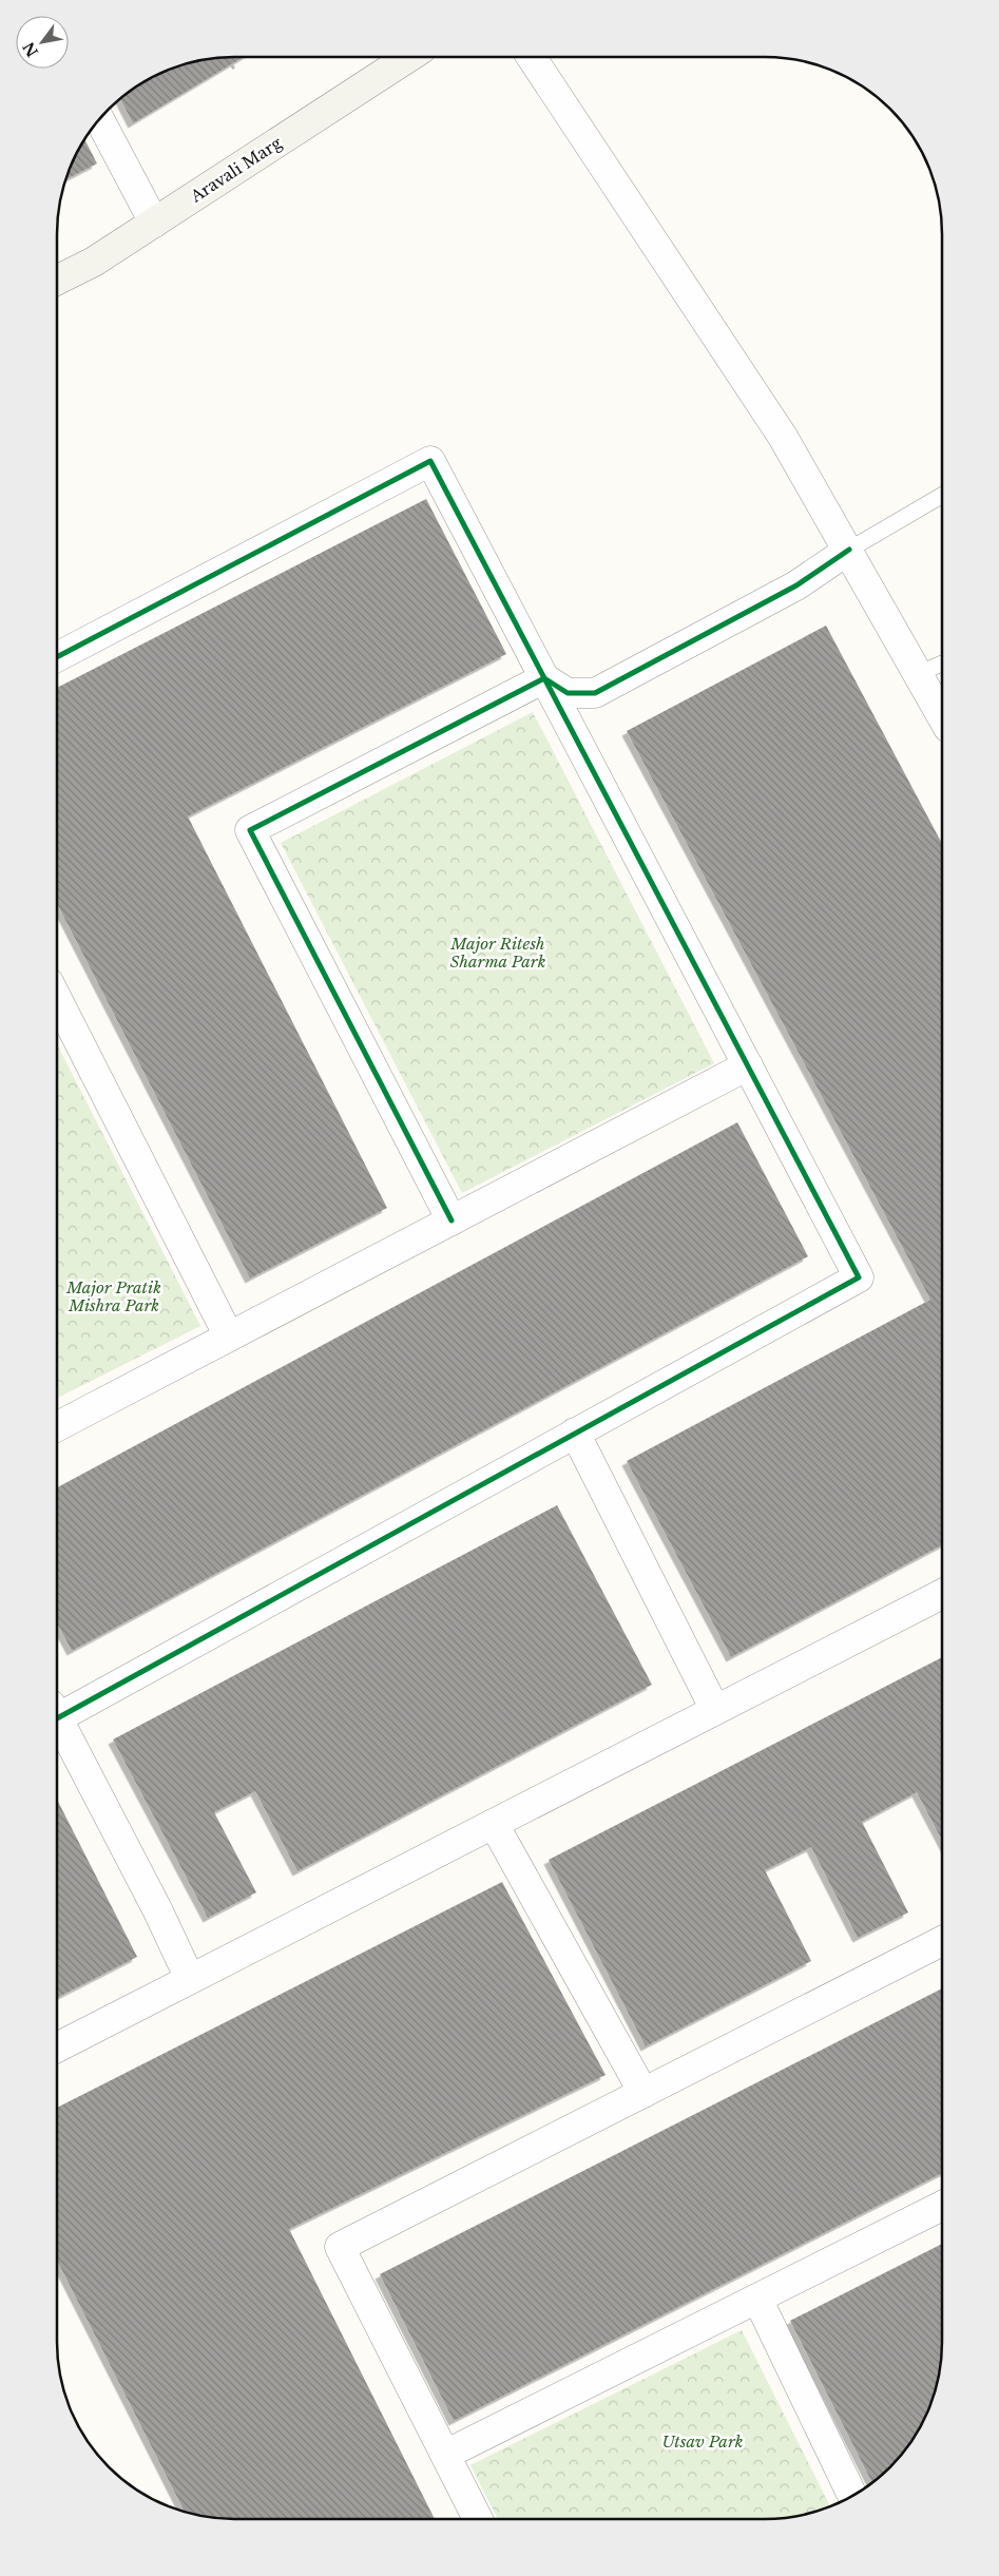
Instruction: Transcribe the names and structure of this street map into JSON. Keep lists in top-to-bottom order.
{
  "streets": {
    "street": ["Aravali Marg"]
  },
  "parks": ["Major Ritesh Sharma Park", "Major Pratik Mishra Park", "Utsav Park"],
  "north": "bottom left"
}
